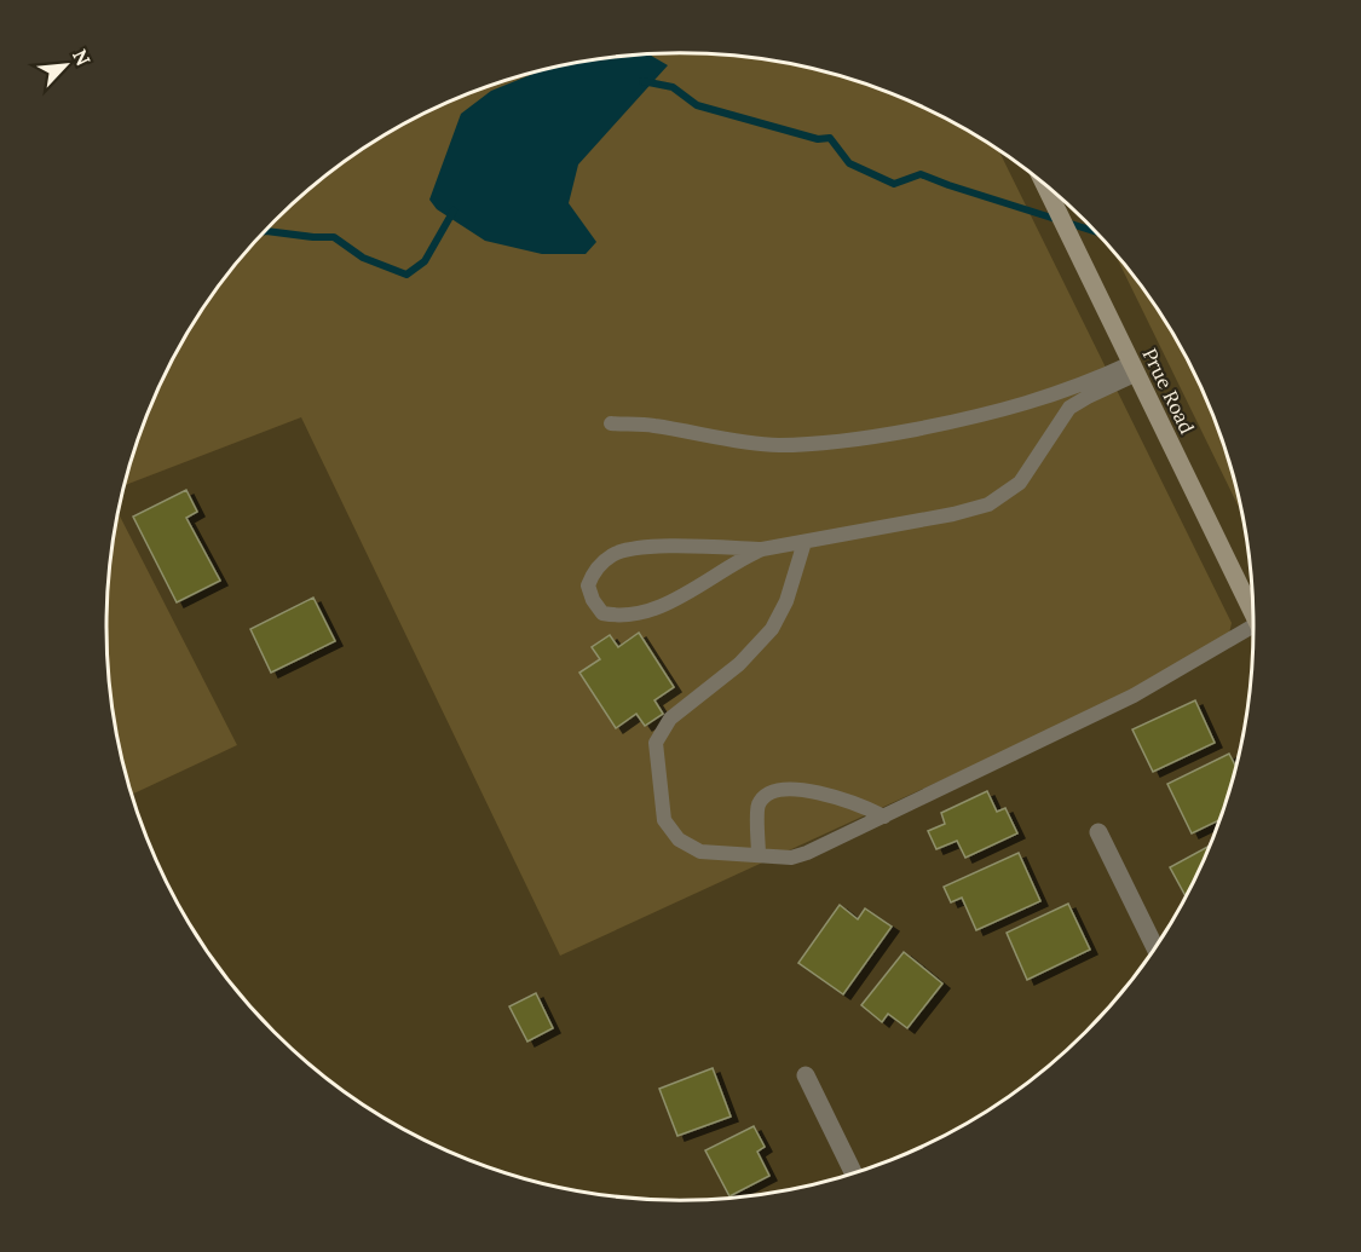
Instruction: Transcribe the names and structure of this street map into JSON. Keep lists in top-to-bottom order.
{
  "streets": {
    "main road": ["Prue Road"]
  },
  "north": "top right"
}
